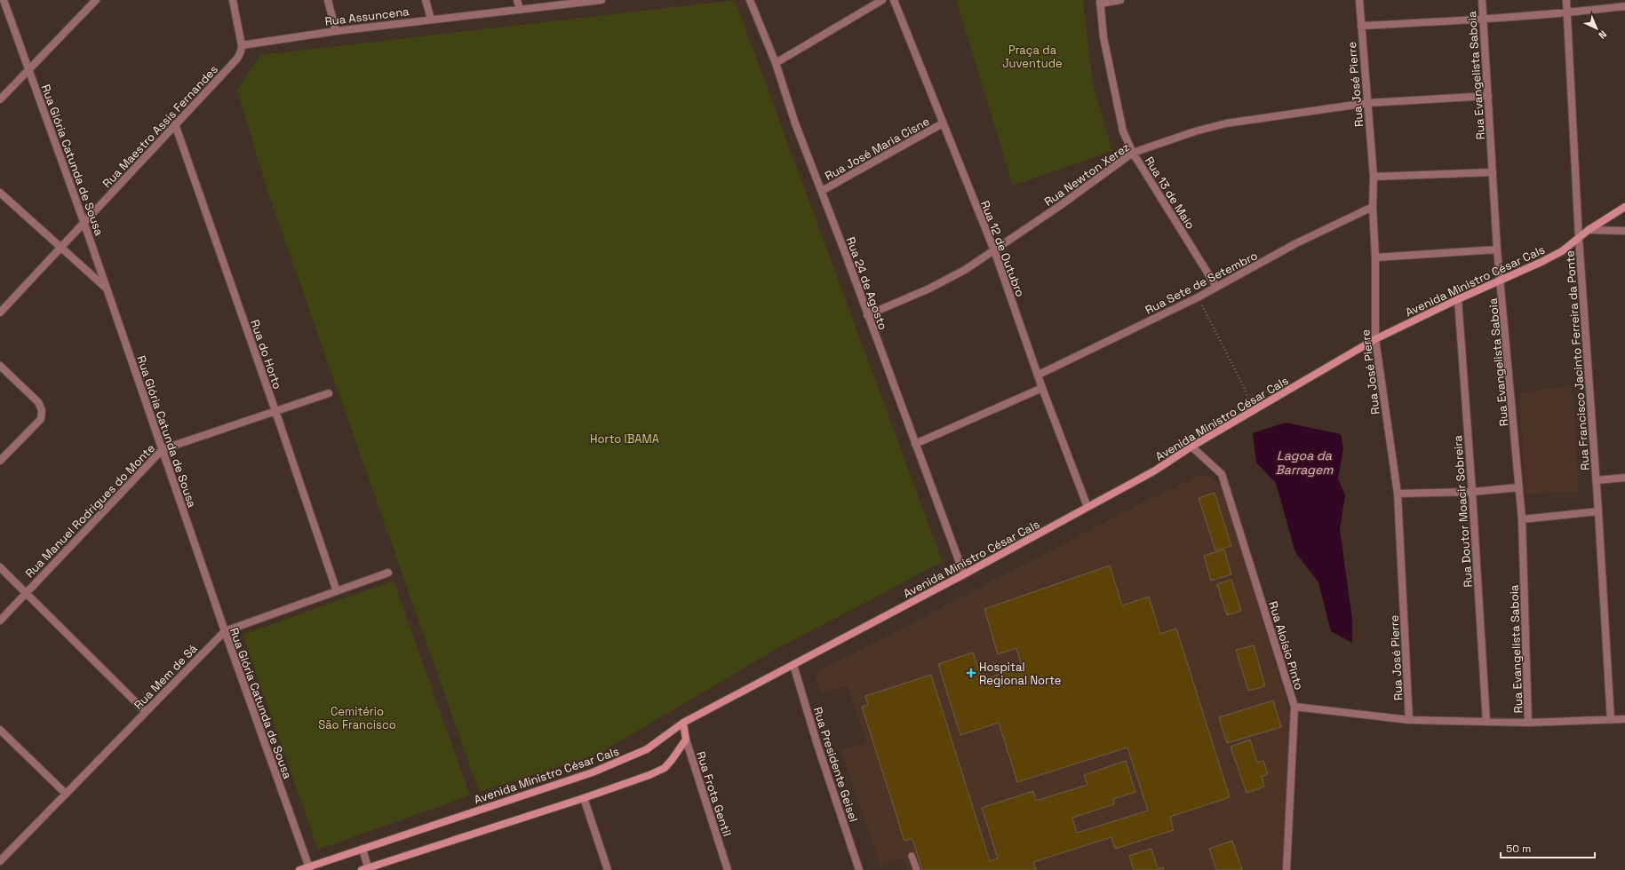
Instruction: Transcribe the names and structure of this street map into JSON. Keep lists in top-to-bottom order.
{
  "streets": {
    "main road": ["Avenida Ministro César Cals", "Rua Frota Gentil"],
    "street": [
      "Rua Assuncena",
      "Rua Evangelista Saboia",
      "Rua José Pierre",
      "Rua Maestro Assis Fernandes",
      "Rua José Maria Cisne",
      "Rua Glória Catunda de Sousa",
      "Rua Newton Xerez",
      "Rua 13 de Maio",
      "Rua 12 de Outubro",
      "Rua Sete de Setembro",
      "Rua 24 de Agosto",
      "Rua do Horto",
      "Rua Francisco Jacinto Ferreira da Ponte",
      "Rua Manuel Rodrigues do Monte",
      "Rua Doutor Moacir Sobreira",
      "Rua Aloísio Pinto",
      "Rua Mem de Sá",
      "Rua Presidente Geisel"
    ]
  },
  "crossings": [
    ["Rua Assuncena", "Rua Maestro Assis Fernandes"],
    ["Rua Evangelista Saboia", "Rua Newton Xerez"],
    ["Rua Evangelista Saboia", "Avenida Ministro César Cals"],
    ["Rua José Pierre", "Rua Newton Xerez"],
    ["Rua José Pierre", "Avenida Ministro César Cals"],
    ["Rua José Pierre", "Rua Sete de Setembro"],
    ["Rua Maestro Assis Fernandes", "Rua Glória Catunda de Sousa"],
    ["Rua Maestro Assis Fernandes", "Rua do Horto"],
    ["Rua José Maria Cisne", "Rua 12 de Outubro"],
    ["Rua José Maria Cisne", "Rua 24 de Agosto"],
    ["Rua Glória Catunda de Sousa", "Avenida Ministro César Cals"],
    ["Rua Glória Catunda de Sousa", "Rua Manuel Rodrigues do Monte"],
    ["Rua Glória Catunda de Sousa", "Rua Mem de Sá"],
    ["Rua Newton Xerez", "Rua 13 de Maio"],
    ["Rua Newton Xerez", "Rua 12 de Outubro"],
    ["Rua Newton Xerez", "Rua 24 de Agosto"],
    ["Rua 13 de Maio", "Rua Sete de Setembro"],
    ["Rua 12 de Outubro", "Avenida Ministro César Cals"],
    ["Rua 12 de Outubro", "Rua Sete de Setembro"],
    ["Avenida Ministro César Cals", "Rua 24 de Agosto"],
    ["Avenida Ministro César Cals", "Rua Francisco Jacinto Ferreira da Ponte"],
    ["Avenida Ministro César Cals", "Rua Doutor Moacir Sobreira"],
    ["Avenida Ministro César Cals", "Rua Aloísio Pinto"],
    ["Avenida Ministro César Cals", "Rua Presidente Geisel"],
    ["Avenida Ministro César Cals", "Rua Frota Gentil"],
    ["Rua do Horto", "Rua Manuel Rodrigues do Monte"],
    ["Rua do Horto", "Rua Mem de Sá"]
  ],
  "water": ["Lagoa da Barragem"],
  "parks": ["Praça da Juventude", "Horto IBAMA", "Cemitério São Francisco"],
  "places": {
    "health": ["Hospital Regional Norte"]
  },
  "scale_bar": "50 m",
  "north": "bottom right"
}
